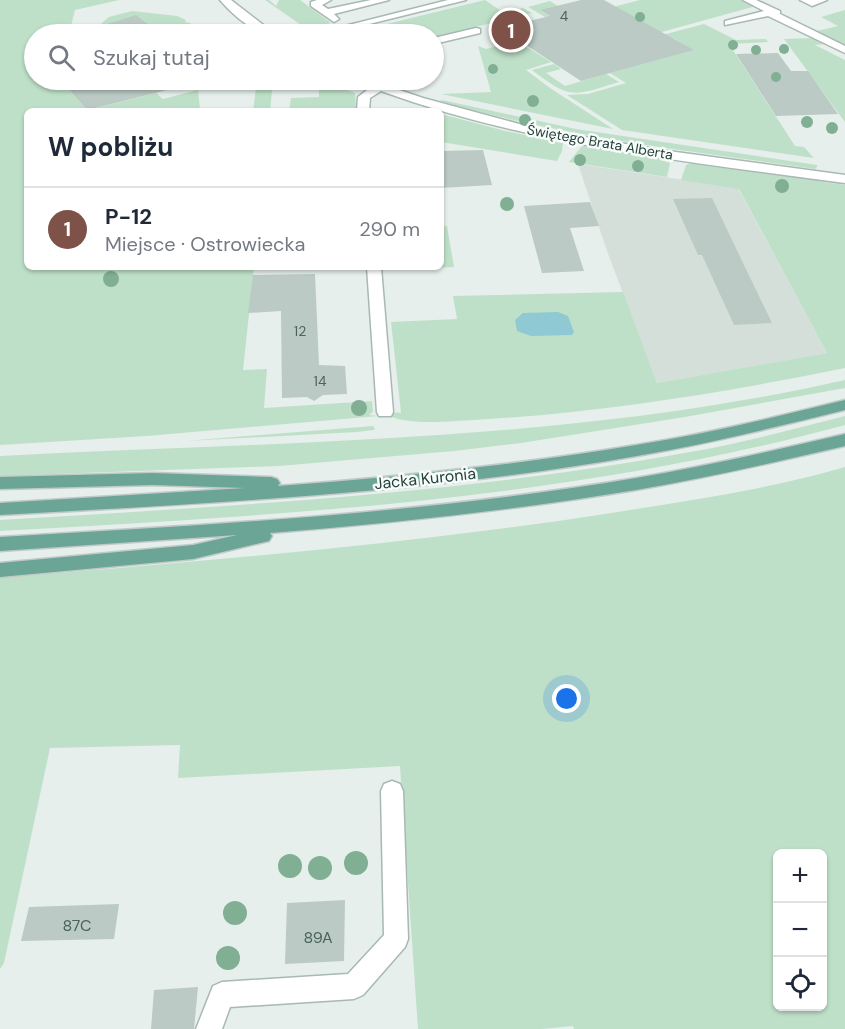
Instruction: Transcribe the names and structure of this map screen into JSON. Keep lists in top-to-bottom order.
{
  "streets": {
    "main road": ["Jacka Kuronia"],
    "street": ["Świętego Brata Alberta"]
  },
  "house_numbers": [
    "4",
    "12",
    "14",
    "87C",
    "89A"
  ],
  "page": {
    "pins": "1",
    "search": "Szukaj tutaj",
    "heading": "W pobliżu",
    "list": [
      {
        "mark": "1",
        "name": "P-12",
        "note": "Miejsce · Ostrowiecka",
        "value": "290 m"
      }
    ],
    "map_buttons": ["+", "−"]
  }
}
